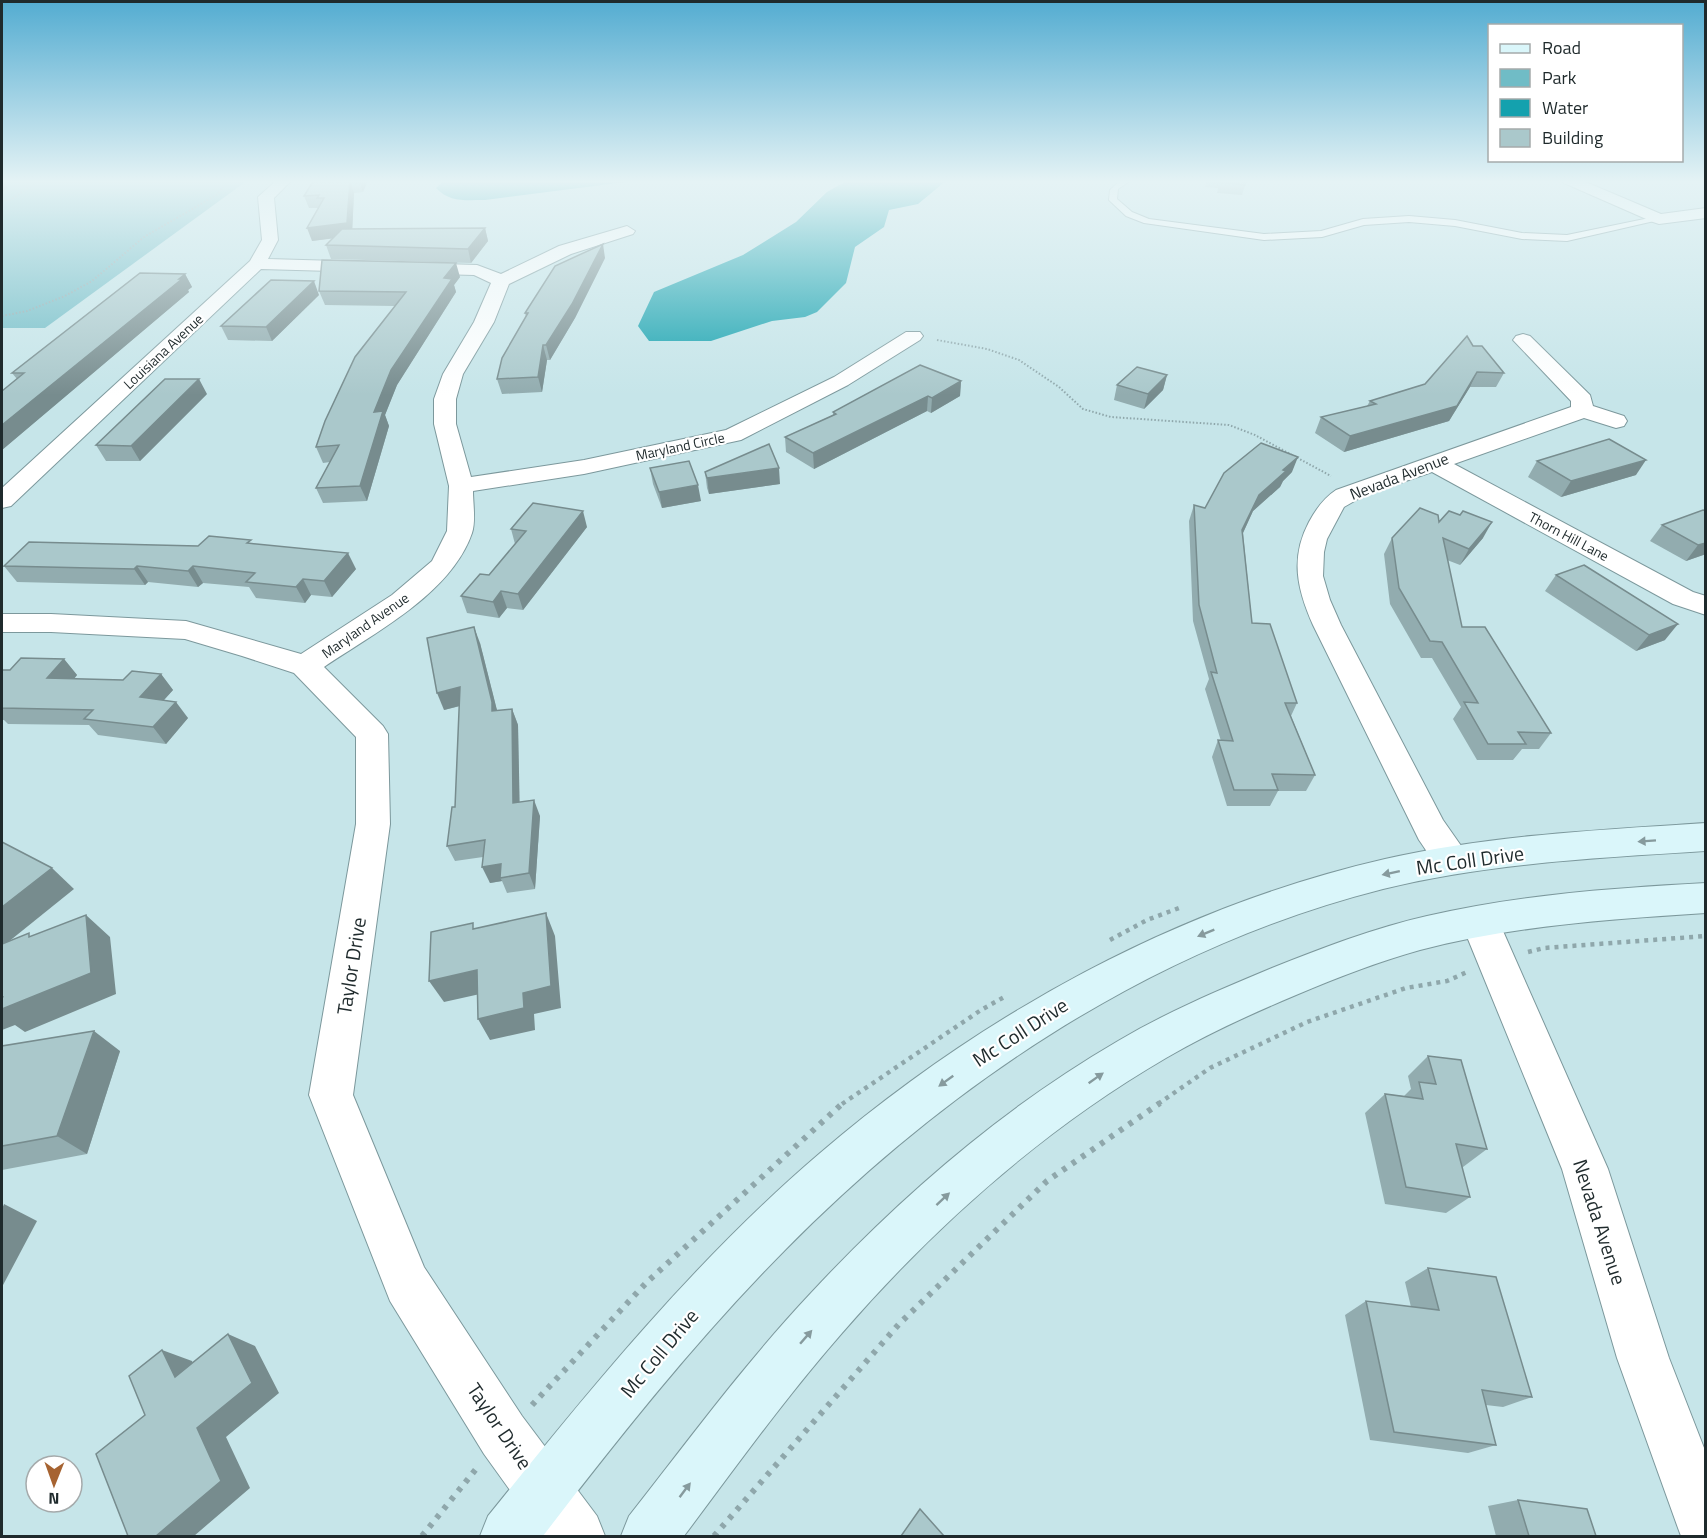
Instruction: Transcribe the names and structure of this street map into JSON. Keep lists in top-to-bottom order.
{
  "streets": {
    "main road": ["Mc Coll Drive"],
    "street": [
      "Louisiana Avenue",
      "Maryland Circle",
      "Nevada Avenue",
      "Thorn Hill Lane",
      "Maryland Avenue",
      "Taylor Drive"
    ]
  },
  "crossings": [
    ["Maryland Circle", "Maryland Avenue"],
    ["Nevada Avenue", "Thorn Hill Lane"],
    ["Nevada Avenue", "Mc Coll Drive"],
    ["Maryland Avenue", "Taylor Drive"],
    ["Mc Coll Drive", "Taylor Drive"]
  ],
  "legend": [
    "Road",
    "Park",
    "Water",
    "Building"
  ],
  "north": "bottom"
}
